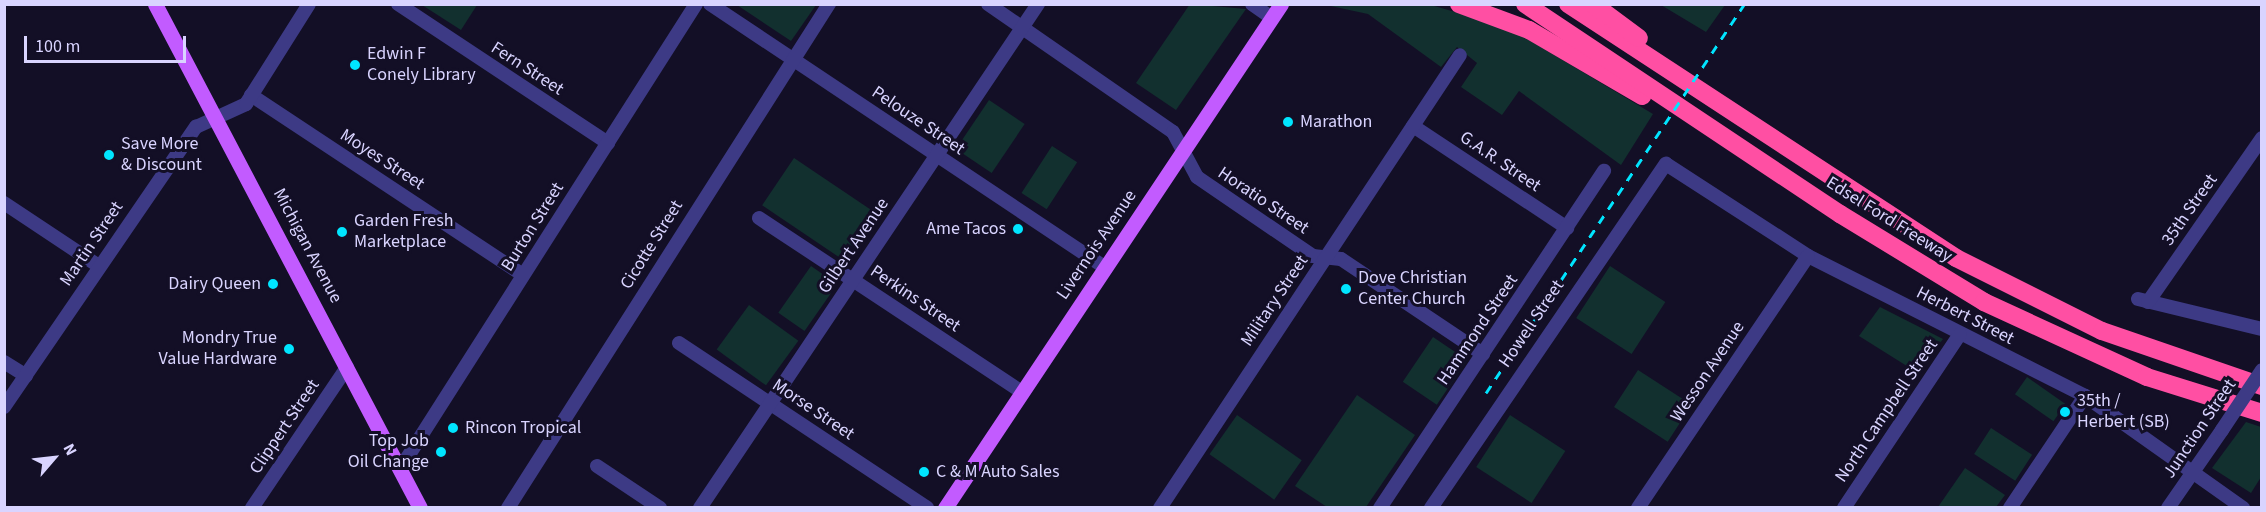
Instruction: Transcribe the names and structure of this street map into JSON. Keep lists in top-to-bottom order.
{
  "streets": {
    "highway": ["Edsel Ford Freeway"],
    "main road": ["Livernois Avenue", "Michigan Avenue"],
    "street": [
      "Fern Street",
      "Pelouze Street",
      "Moyes Street",
      "G.A.R. Street",
      "Horatio Street",
      "35th Street",
      "Burton Street",
      "Martin Street",
      "Cicotte Street",
      "Gilbert Avenue",
      "Perkins Street",
      "Military Street",
      "Herbert Street",
      "Howell Street",
      "Hammond Street",
      "Wesson Avenue",
      "Morse Street",
      "North Campbell Street",
      "Clippert Street",
      "Junction Street"
    ]
  },
  "crossings": [
    ["Fern Street", "Burton Street"],
    ["Pelouze Street", "Cicotte Street"],
    ["Pelouze Street", "Livernois Avenue"],
    ["Pelouze Street", "Gilbert Avenue"],
    ["Moyes Street", "Burton Street"],
    ["Moyes Street", "Martin Street"],
    ["G.A.R. Street", "Military Street"],
    ["G.A.R. Street", "Hammond Street"],
    ["Horatio Street", "Livernois Avenue"],
    ["Horatio Street", "Gilbert Avenue"],
    ["Horatio Street", "Military Street"],
    ["Horatio Street", "Hammond Street"],
    ["Burton Street", "Michigan Avenue"],
    ["Martin Street", "Michigan Avenue"],
    ["Livernois Avenue", "Perkins Street"],
    ["Michigan Avenue", "Clippert Street"],
    ["Gilbert Avenue", "Perkins Street"],
    ["Gilbert Avenue", "Morse Street"],
    ["Herbert Street", "Howell Street"],
    ["Herbert Street", "Wesson Avenue"],
    ["Herbert Street", "North Campbell Street"],
    ["Herbert Street", "Junction Street"]
  ],
  "places": [
    "Edwin F Conely Library",
    "Marathon",
    "Save More & Discount",
    "Ame Tacos",
    "Garden Fresh Marketplace",
    "Dairy Queen",
    "Dove Christian Center Church",
    "Mondry True Value Hardware",
    "35th / Herbert (SB)",
    "Rincon Tropical",
    "Top Job Oil Change",
    "C & M Auto Sales"
  ],
  "scale_bar": "100 m",
  "north": "top right"
}
